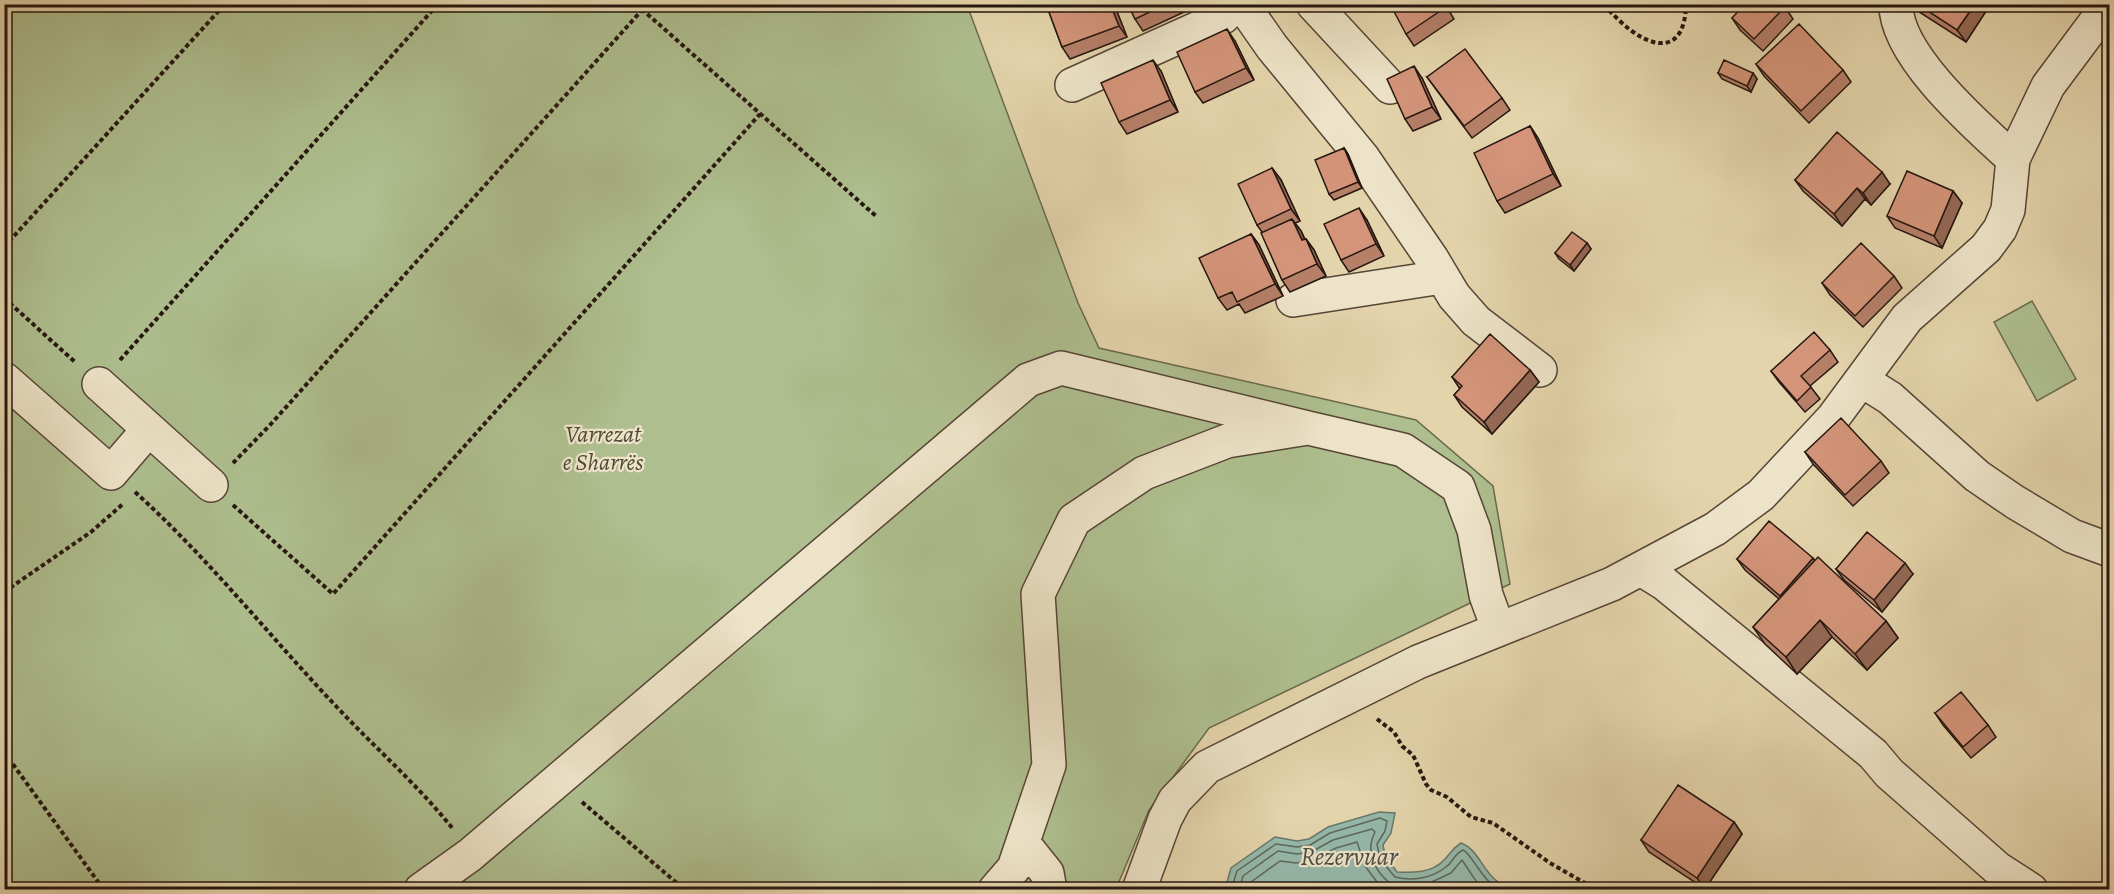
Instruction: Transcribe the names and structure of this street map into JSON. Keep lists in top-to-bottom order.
{
  "water": ["Rezervuar"],
  "parks": ["Varrezat e Sharrës"]
}
